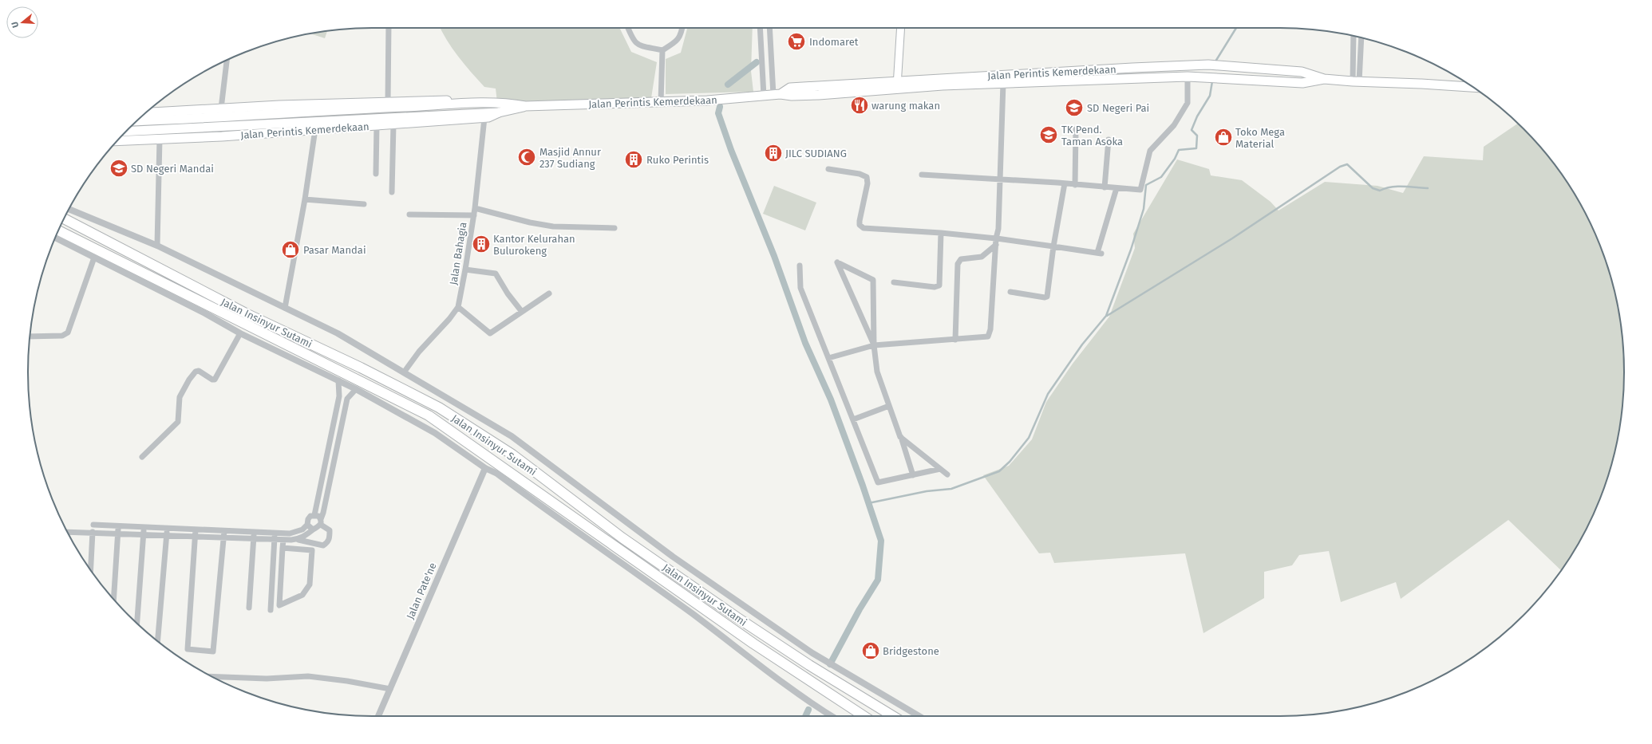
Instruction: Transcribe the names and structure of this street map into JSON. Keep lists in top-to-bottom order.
{
  "streets": {
    "highway": ["Jalan Insinyur Sutami"],
    "main road": ["Jalan Perintis Kemerdekaan"],
    "street": ["Jalan Bahagia", "Jalan Pate'ne"]
  },
  "crossings": [
    ["Jalan Perintis Kemerdekaan", "Jalan Bahagia"]
  ],
  "places": {
    "supermarket": ["Indomaret"],
    "restaurant": ["warung makan"],
    "school or university": ["SD Negeri Pai", "TK Pend. Taman Asoka", "SD Negeri Mandai"],
    "shop": ["Toko Mega Material", "Pasar Mandai", "Bridgestone"],
    "building": ["JILC SUDIANG", "Ruko Perintis", "Kantor Kelurahan Bulurokeng"],
    "mosque": ["Masjid Annur 237 Sudiang"]
  },
  "north": "left"
}
